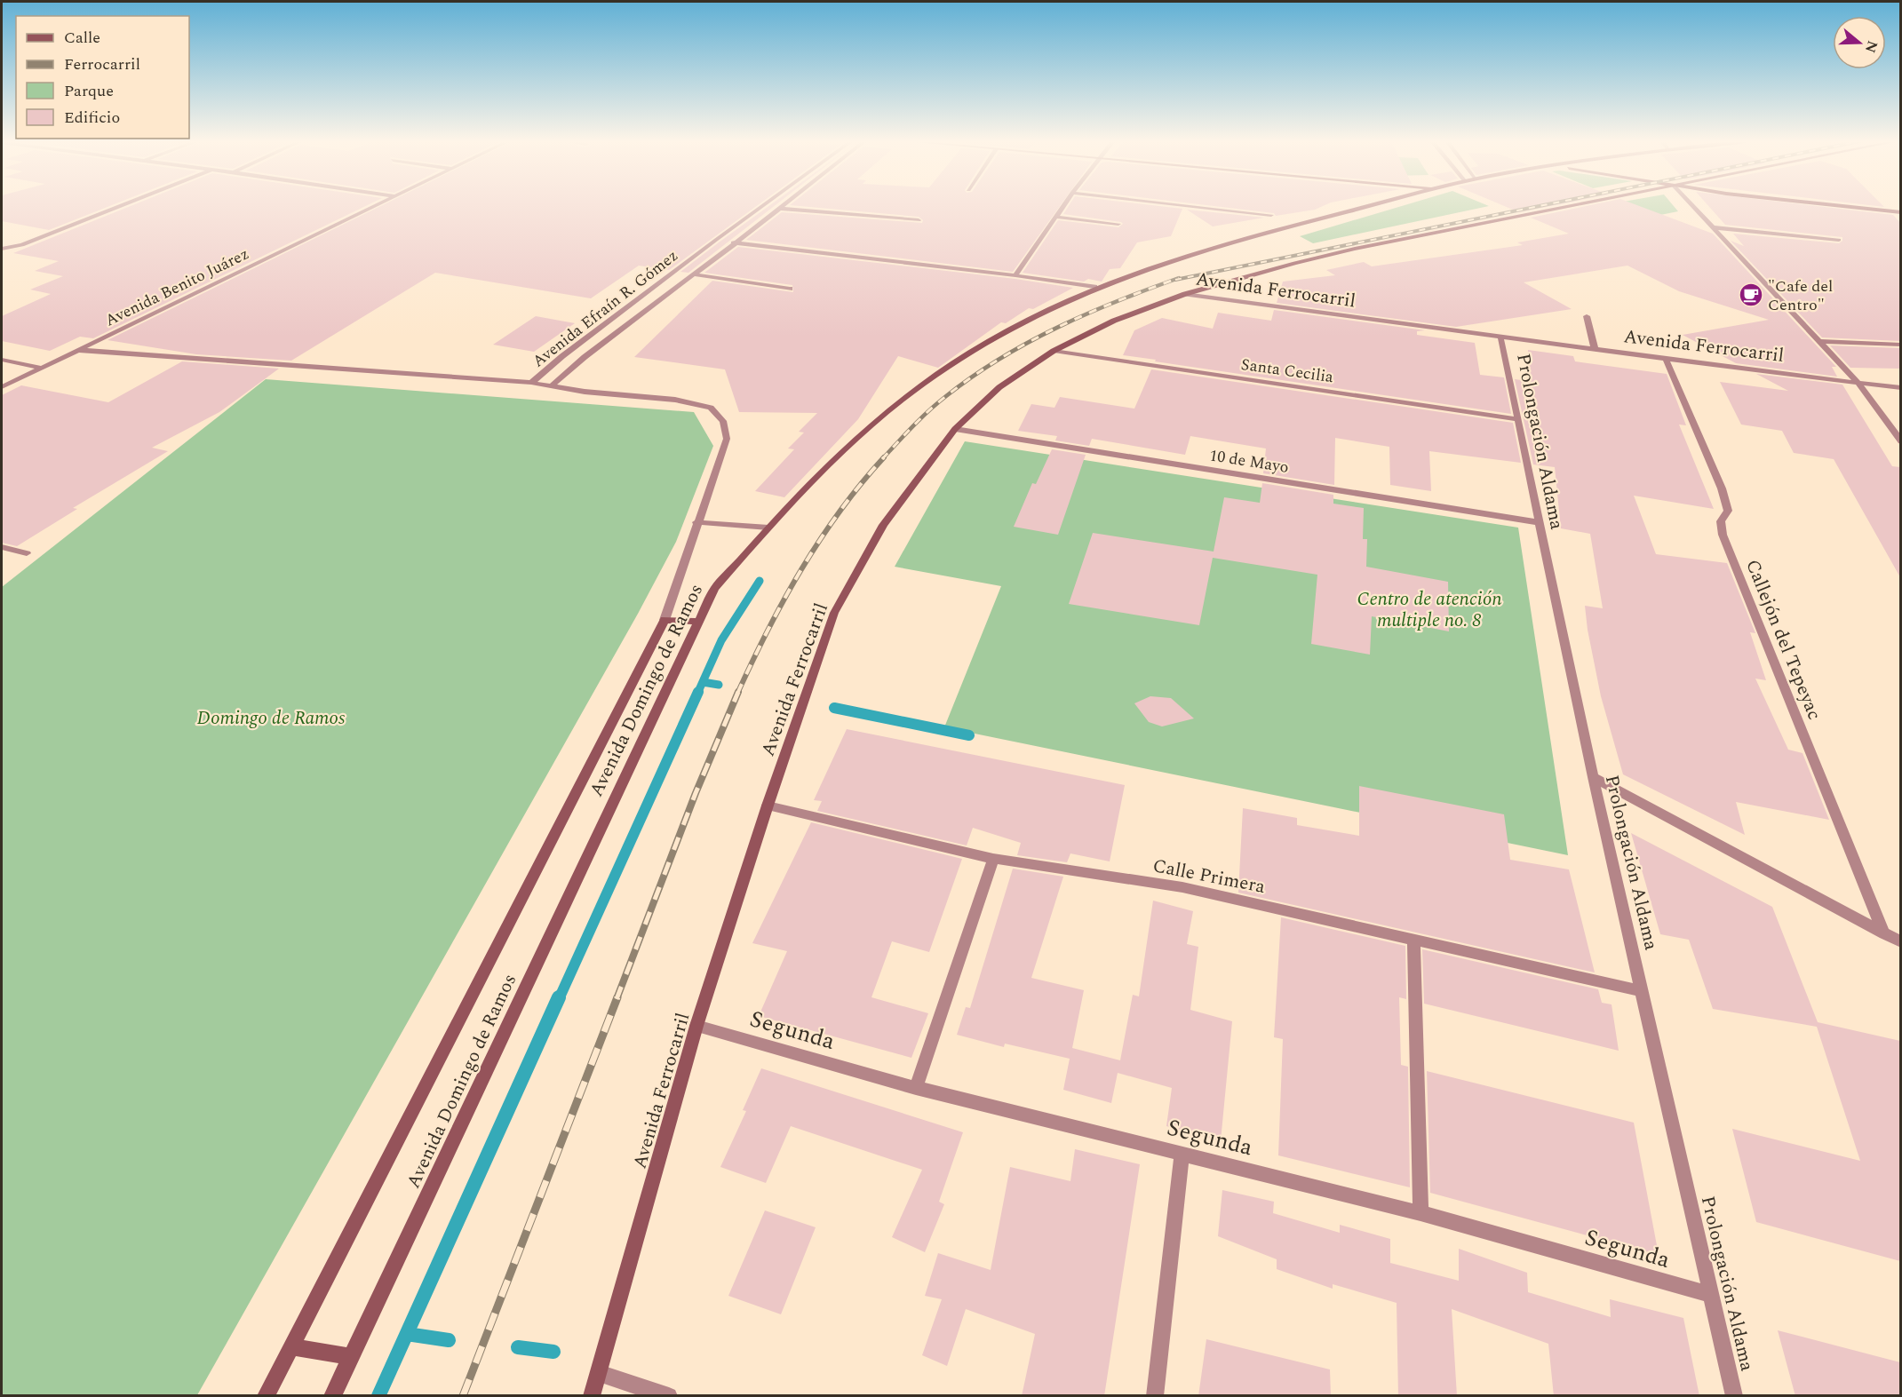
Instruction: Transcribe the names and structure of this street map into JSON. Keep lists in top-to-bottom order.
{
  "streets": {
    "street": [
      "Avenida Benito Juárez",
      "Avenida Ferrocarril",
      "Avenida Efraín R. Gómez",
      "Santa Cecilia",
      "Prolongación Aldama",
      "10 de Mayo",
      "Callejón del Tepeyac",
      "Avenida Domingo de Ramos",
      "Calle Primera",
      "Segunda"
    ]
  },
  "crossings": [
    ["Avenida Ferrocarril", "Santa Cecilia"],
    ["Avenida Ferrocarril", "Prolongación Aldama"],
    ["Avenida Ferrocarril", "10 de Mayo"],
    ["Avenida Ferrocarril", "Callejón del Tepeyac"],
    ["Avenida Ferrocarril", "Calle Primera"],
    ["Avenida Ferrocarril", "Segunda"],
    ["Santa Cecilia", "Prolongación Aldama"],
    ["Prolongación Aldama", "10 de Mayo"],
    ["Prolongación Aldama", "Calle Primera"],
    ["Prolongación Aldama", "Segunda"]
  ],
  "parks": ["Centro de atención multiple no. 8", "Domingo de Ramos"],
  "places": {
    "cafe": ["\"Cafe del Centro\""]
  },
  "legend": [
    "Calle",
    "Ferrocarril",
    "Parque",
    "Edificio"
  ],
  "north": "right"
}
